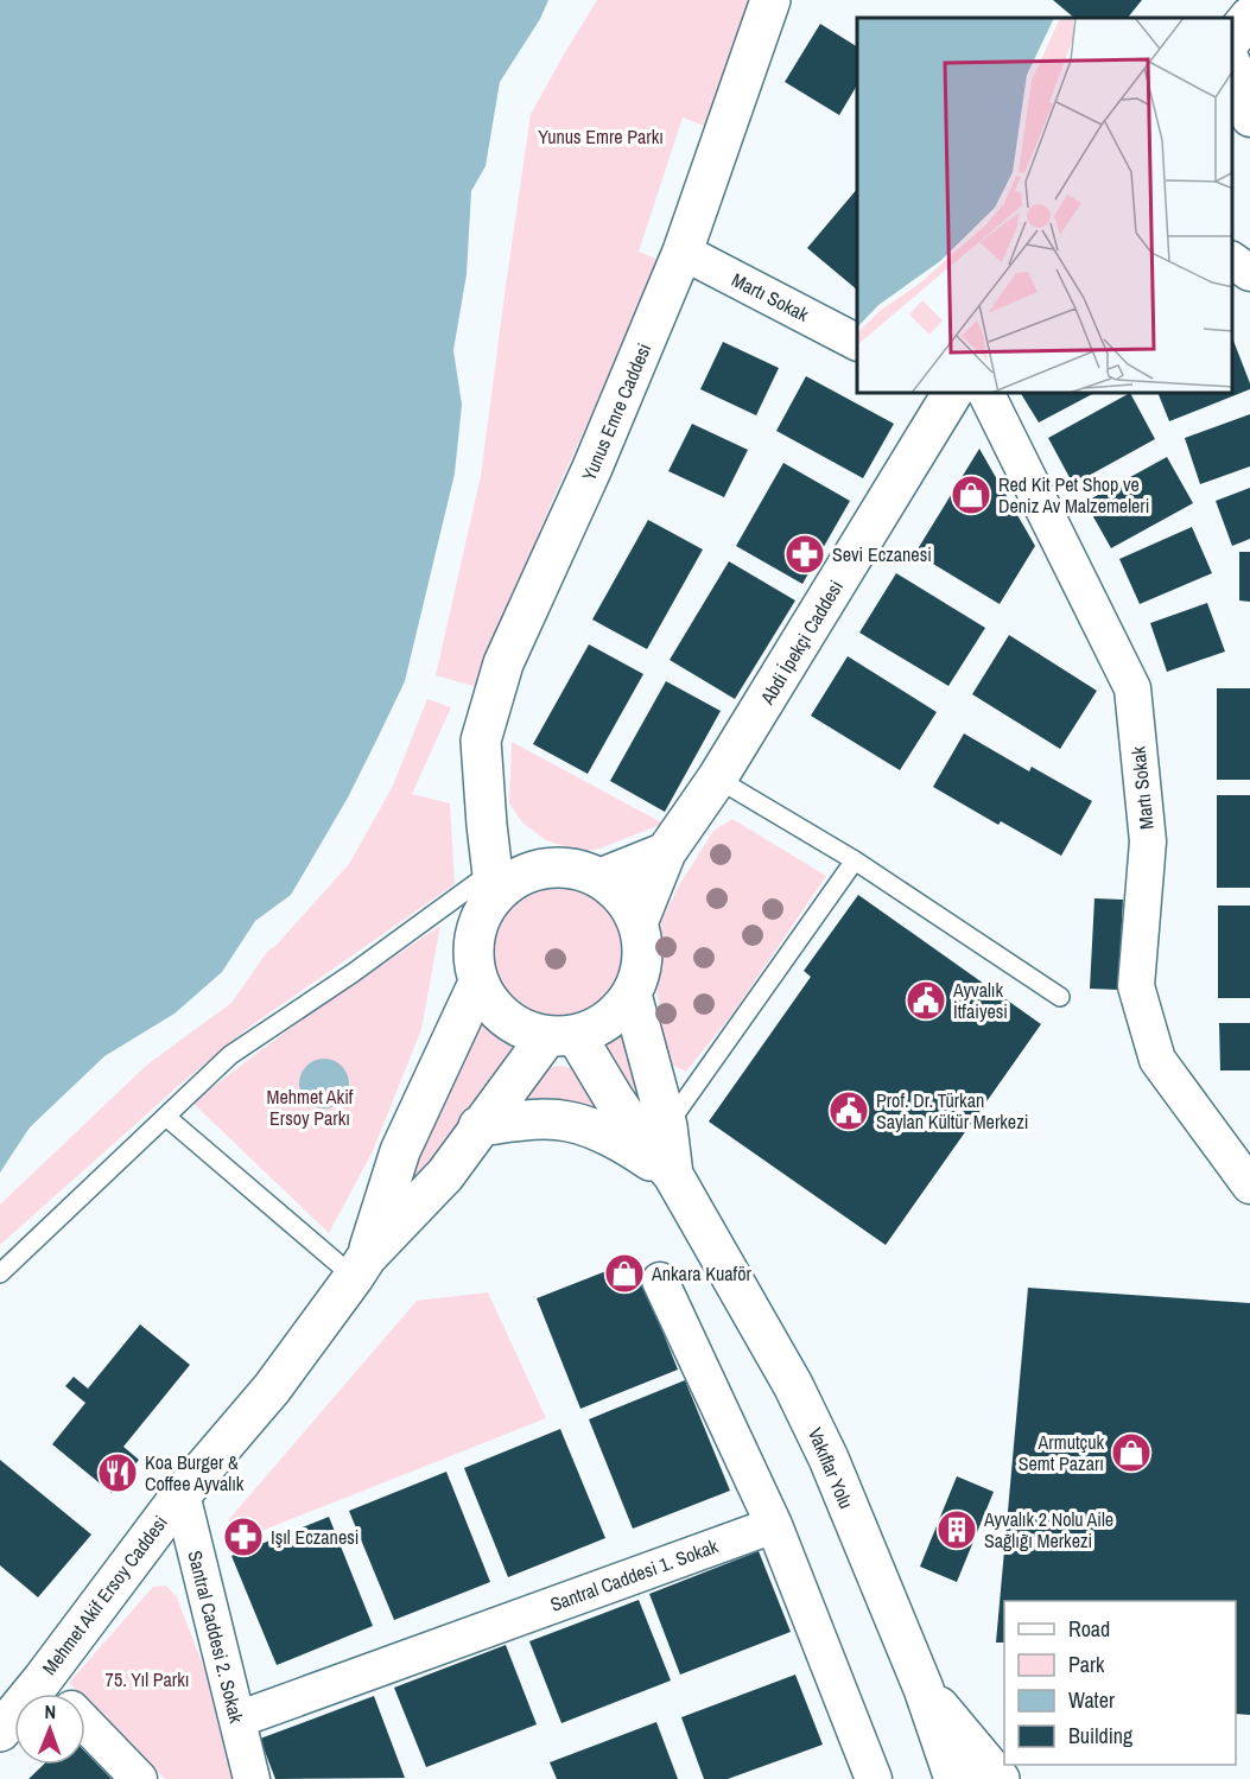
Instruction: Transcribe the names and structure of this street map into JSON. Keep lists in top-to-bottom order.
{
  "streets": {
    "main road": [
      "Yunus Emre Caddesi",
      "Abdi İpekçi Caddesi",
      "Vakıflar Yolu",
      "Mehmet Akif Ersoy Caddesi"
    ],
    "street": ["Martı Sokak", "Santral Caddesi 1. Sokak", "Santral Caddesi 2. Sokak"]
  },
  "crossings": [
    ["Martı Sokak", "Yunus Emre Caddesi"],
    ["Yunus Emre Caddesi", "Abdi İpekçi Caddesi"],
    ["Yunus Emre Caddesi", "Vakıflar Yolu"],
    ["Abdi İpekçi Caddesi", "Vakıflar Yolu"],
    ["Santral Caddesi 1. Sokak", "Santral Caddesi 2. Sokak"],
    ["Mehmet Akif Ersoy Caddesi", "Santral Caddesi 2. Sokak"]
  ],
  "parks": ["Yunus Emre Parkı", "Mehmet Akif Ersoy Parkı", "75. Yıl Parkı"],
  "places": {
    "shop": ["Red Kit Pet Shop ve Deniz Av Malzemeleri", "Ankara Kuaför", "Armutçuk Semt Pazarı"],
    "pharmacy": ["Sevi Eczanesi", "Işıl Eczanesi"],
    "public building": ["Ayvalık İtfaiyesi", "Prof. Dr. Türkan Saylan Kültür Merkezi"],
    "restaurant": ["Koa Burger & Coffee Ayvalık"],
    "building": ["Ayvalık 2 Nolu Aile Sağlığı Merkezi"]
  },
  "legend": [
    "Road",
    "Park",
    "Water",
    "Building"
  ],
  "north": "top"
}
